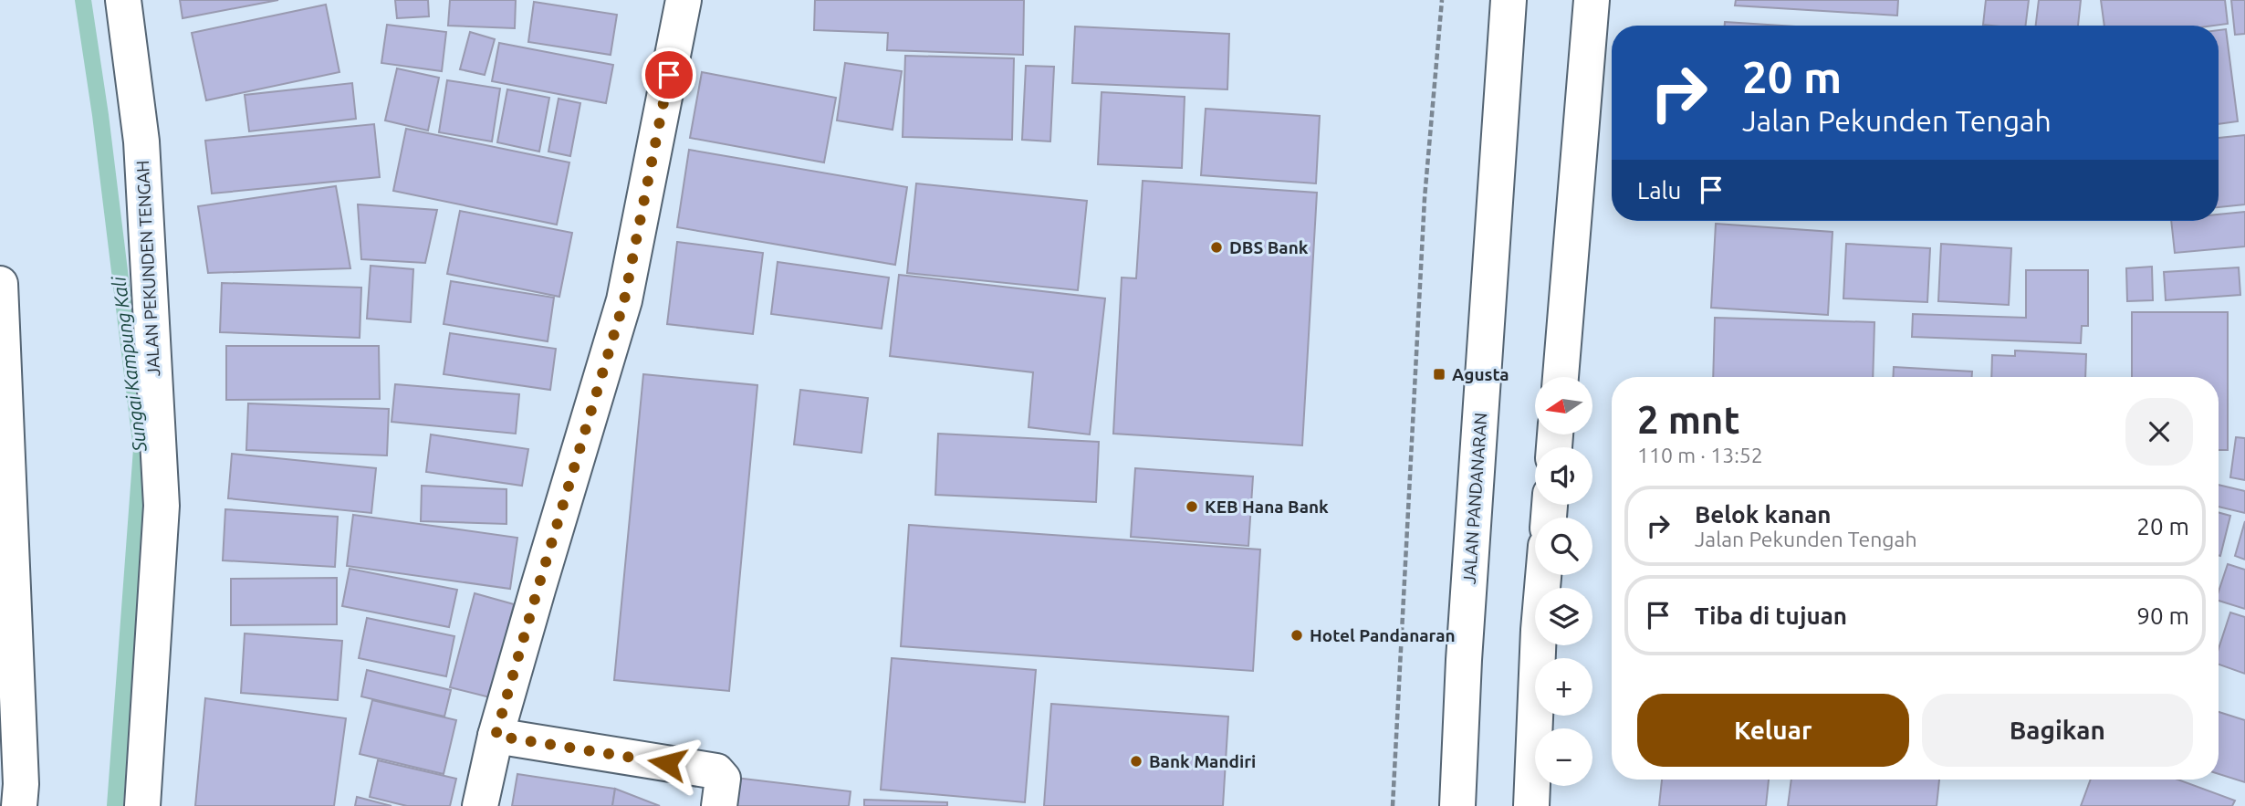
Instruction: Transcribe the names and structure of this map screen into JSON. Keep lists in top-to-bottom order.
{
  "streets": {
    "main road": ["JALAN PEKUNDEN TENGAH", "JALAN PANDANARAN"]
  },
  "water": ["Sungai Kampung Kali"],
  "places": {
    "other": [
      "DBS Bank",
      "KEB Hana Bank",
      "Hotel Pandanaran",
      "Bank Mandiri"
    ],
    "transit": ["Agusta"]
  },
  "north": "left",
  "page": {
    "turn": ["20 m", "Jalan Pekunden Tengah"],
    "then": "Lalu",
    "map_buttons": ["+", "−"],
    "heading": ["2 mnt", "110 m · 13:52"],
    "list": [
      {
        "name": "Belok kanan",
        "note": "Jalan Pekunden Tengah",
        "value": "20 m"
      },
      {
        "name": "Tiba di tujuan",
        "value": "90 m"
      }
    ],
    "buttons": ["Keluar", "Bagikan"]
  }
}
